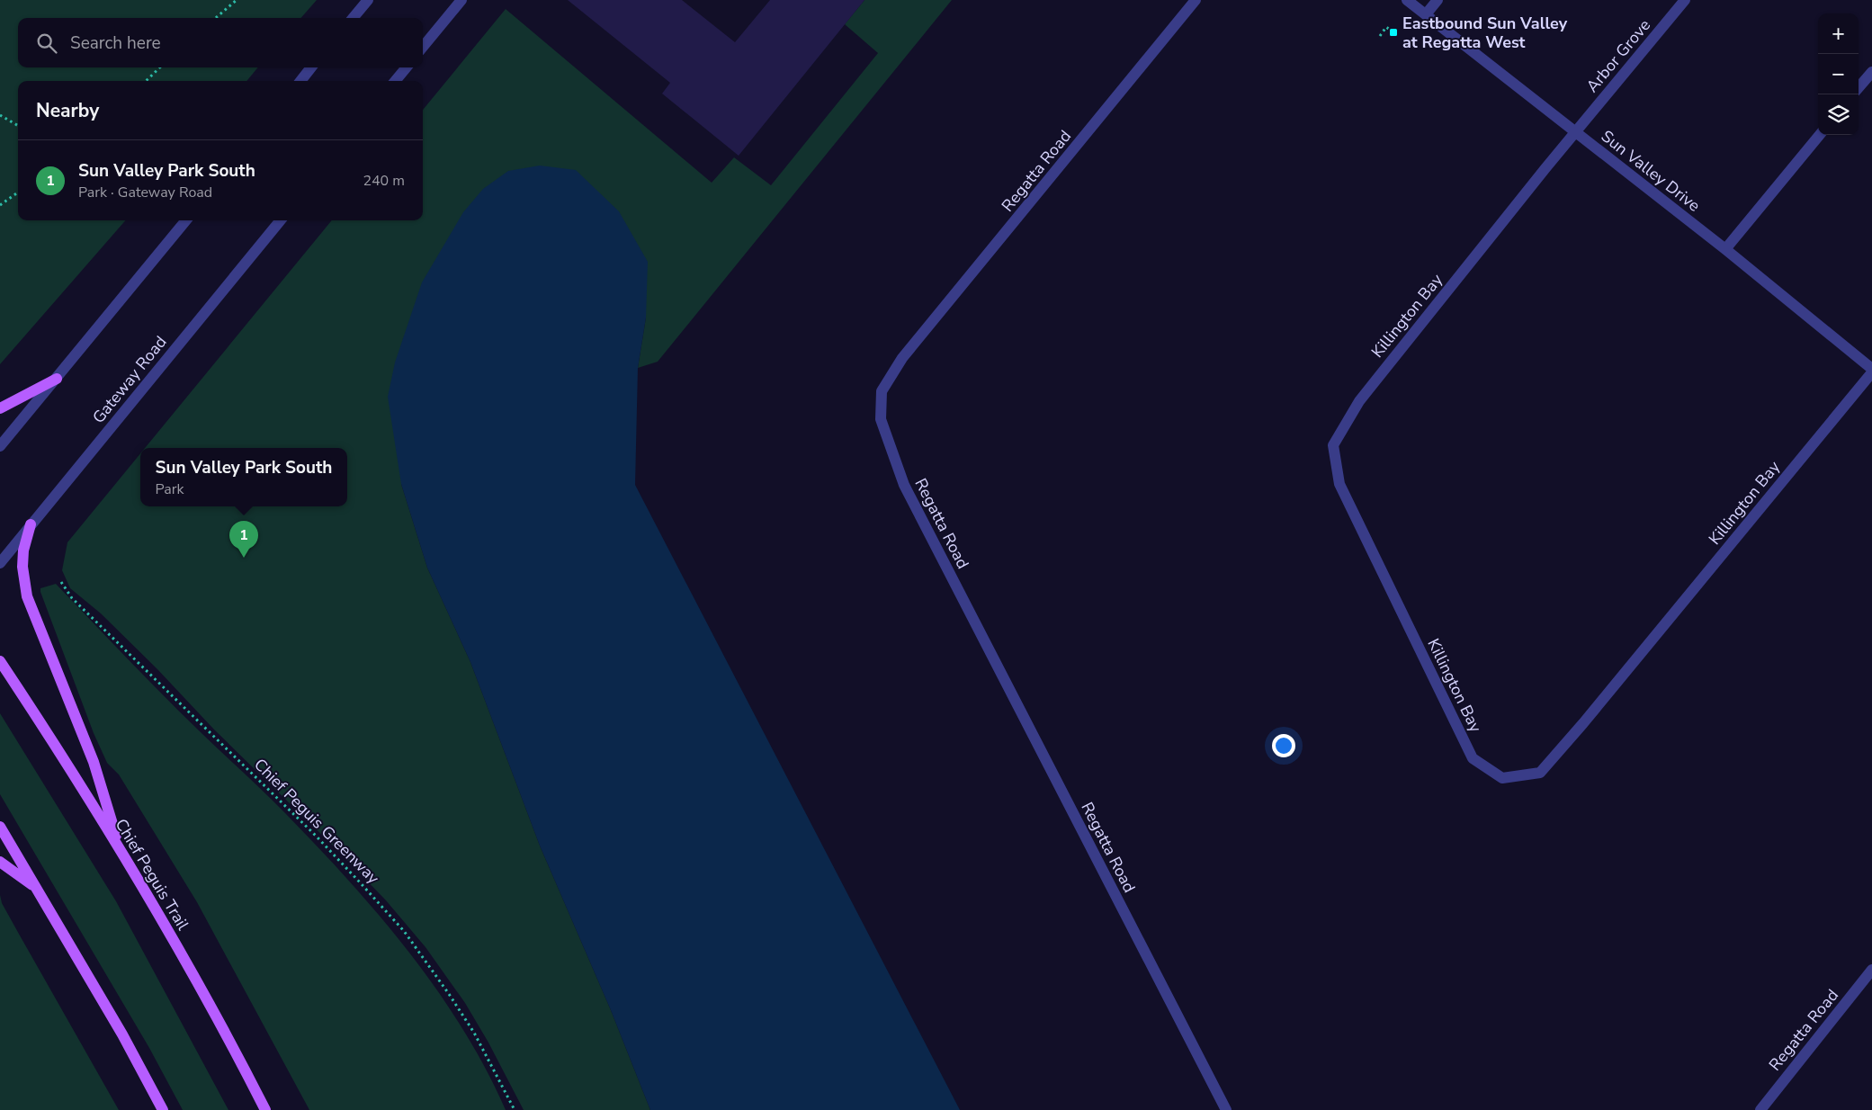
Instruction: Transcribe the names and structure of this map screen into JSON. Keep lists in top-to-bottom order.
{
  "streets": {
    "main road": ["Chief Peguis Trail"],
    "street": [
      "Arbor Grove",
      "Regatta Road",
      "Sun Valley Drive",
      "Killington Bay",
      "Gateway Road"
    ],
    "path": ["Chief Peguis Greenway"]
  },
  "crossings": [
    ["Arbor Grove", "Sun Valley Drive"],
    ["Arbor Grove", "Killington Bay"],
    ["Sun Valley Drive", "Killington Bay"]
  ],
  "places": {
    "transit": ["Eastbound Sun Valley at Regatta West"]
  },
  "page": {
    "map_buttons": ["+", "−"],
    "search": "Search here",
    "heading": "Nearby",
    "list": [
      {
        "mark": "1",
        "name": "Sun Valley Park South",
        "note": "Park · Gateway Road",
        "value": "240 m"
      }
    ],
    "popup": ["Sun Valley Park South", "Park"],
    "pins": "1"
  }
}
